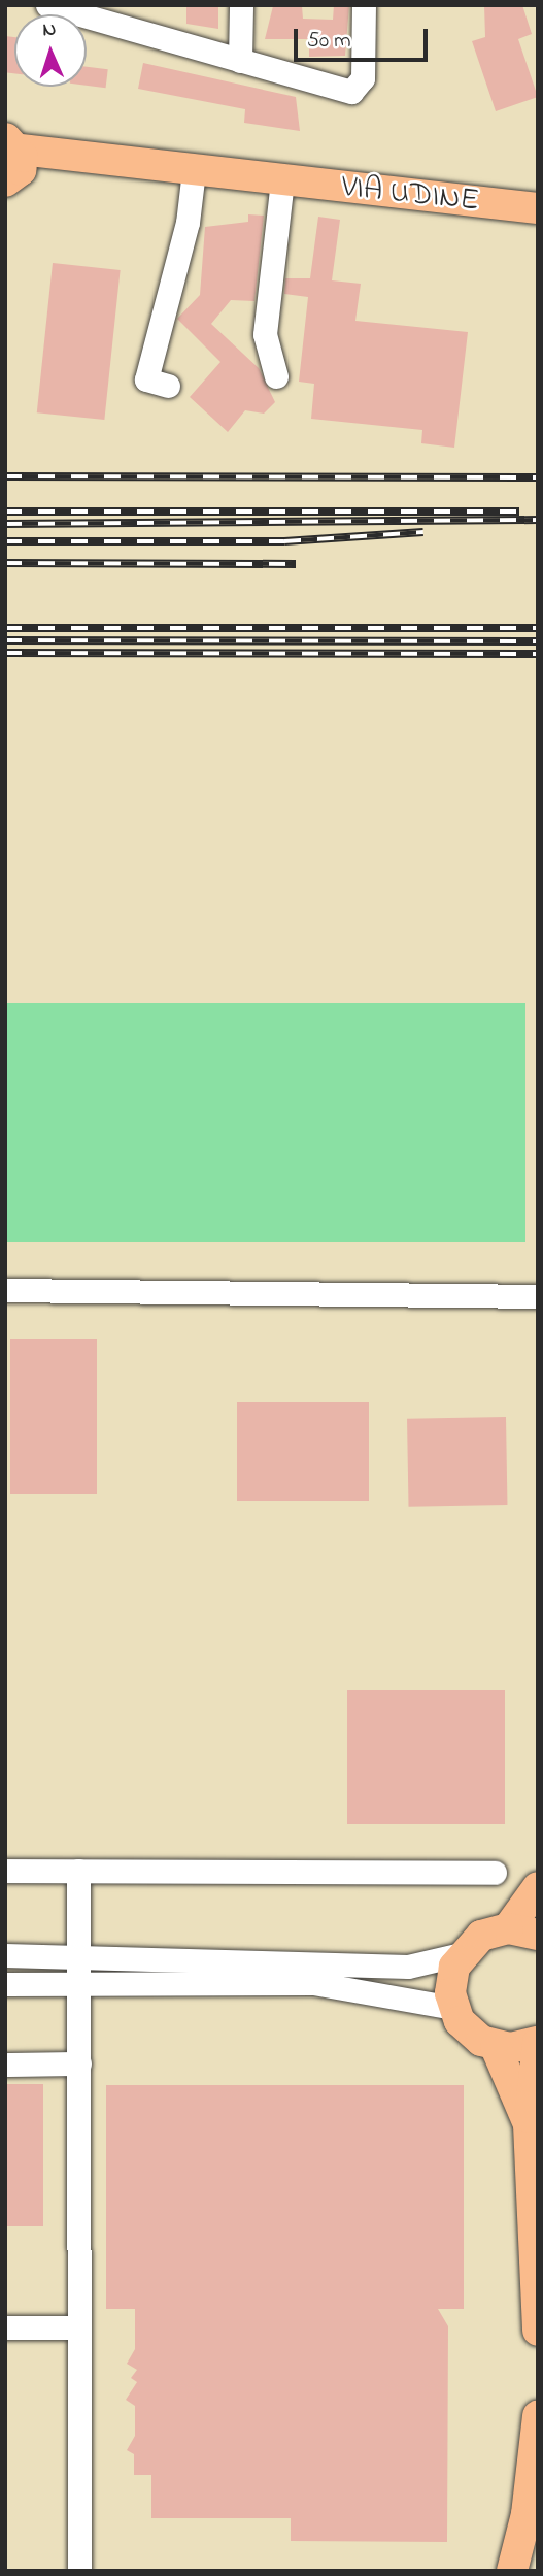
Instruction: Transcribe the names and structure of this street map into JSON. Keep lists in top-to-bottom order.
{
  "streets": {
    "main road": ["VIA UDINE"]
  },
  "scale_bar": "50 m",
  "north": "top"
}
